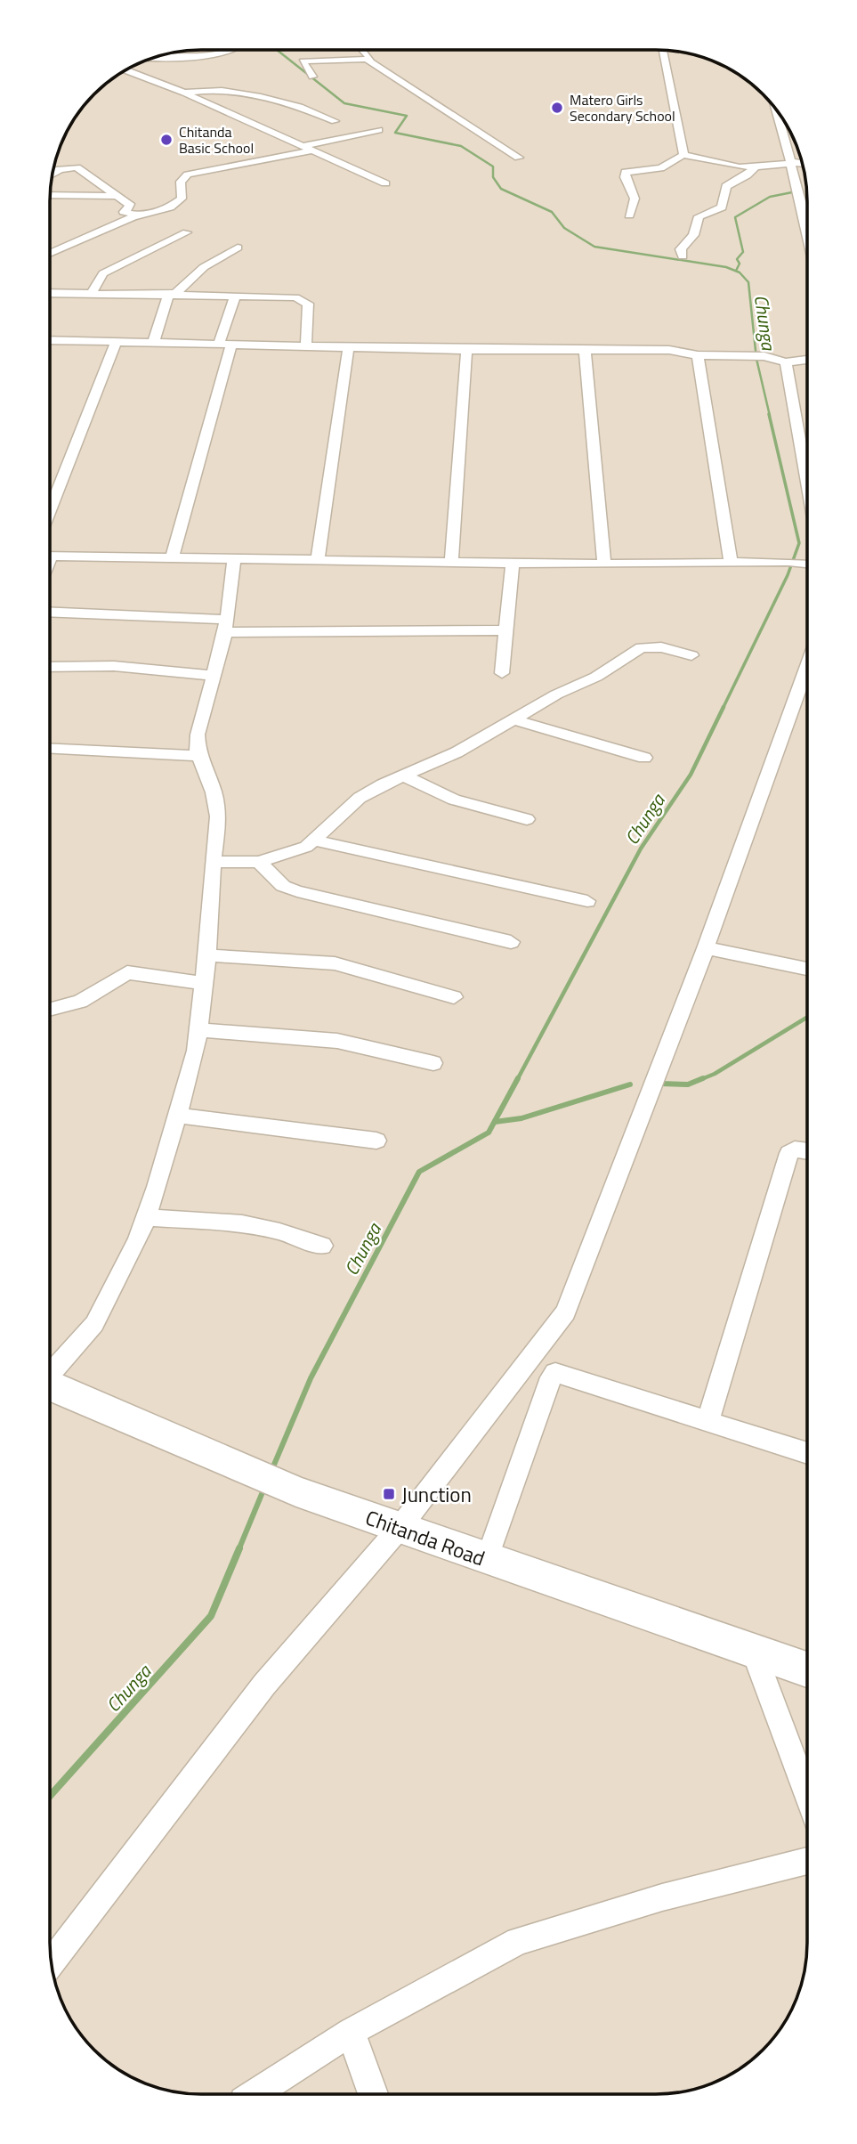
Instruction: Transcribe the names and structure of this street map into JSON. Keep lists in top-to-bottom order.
{
  "streets": {
    "street": ["Chitanda Road"]
  },
  "water": ["Chunga"],
  "places": {
    "other": ["Matero Girls Secondary School", "Chitanda Basic School"],
    "transit": ["Junction"]
  }
}
